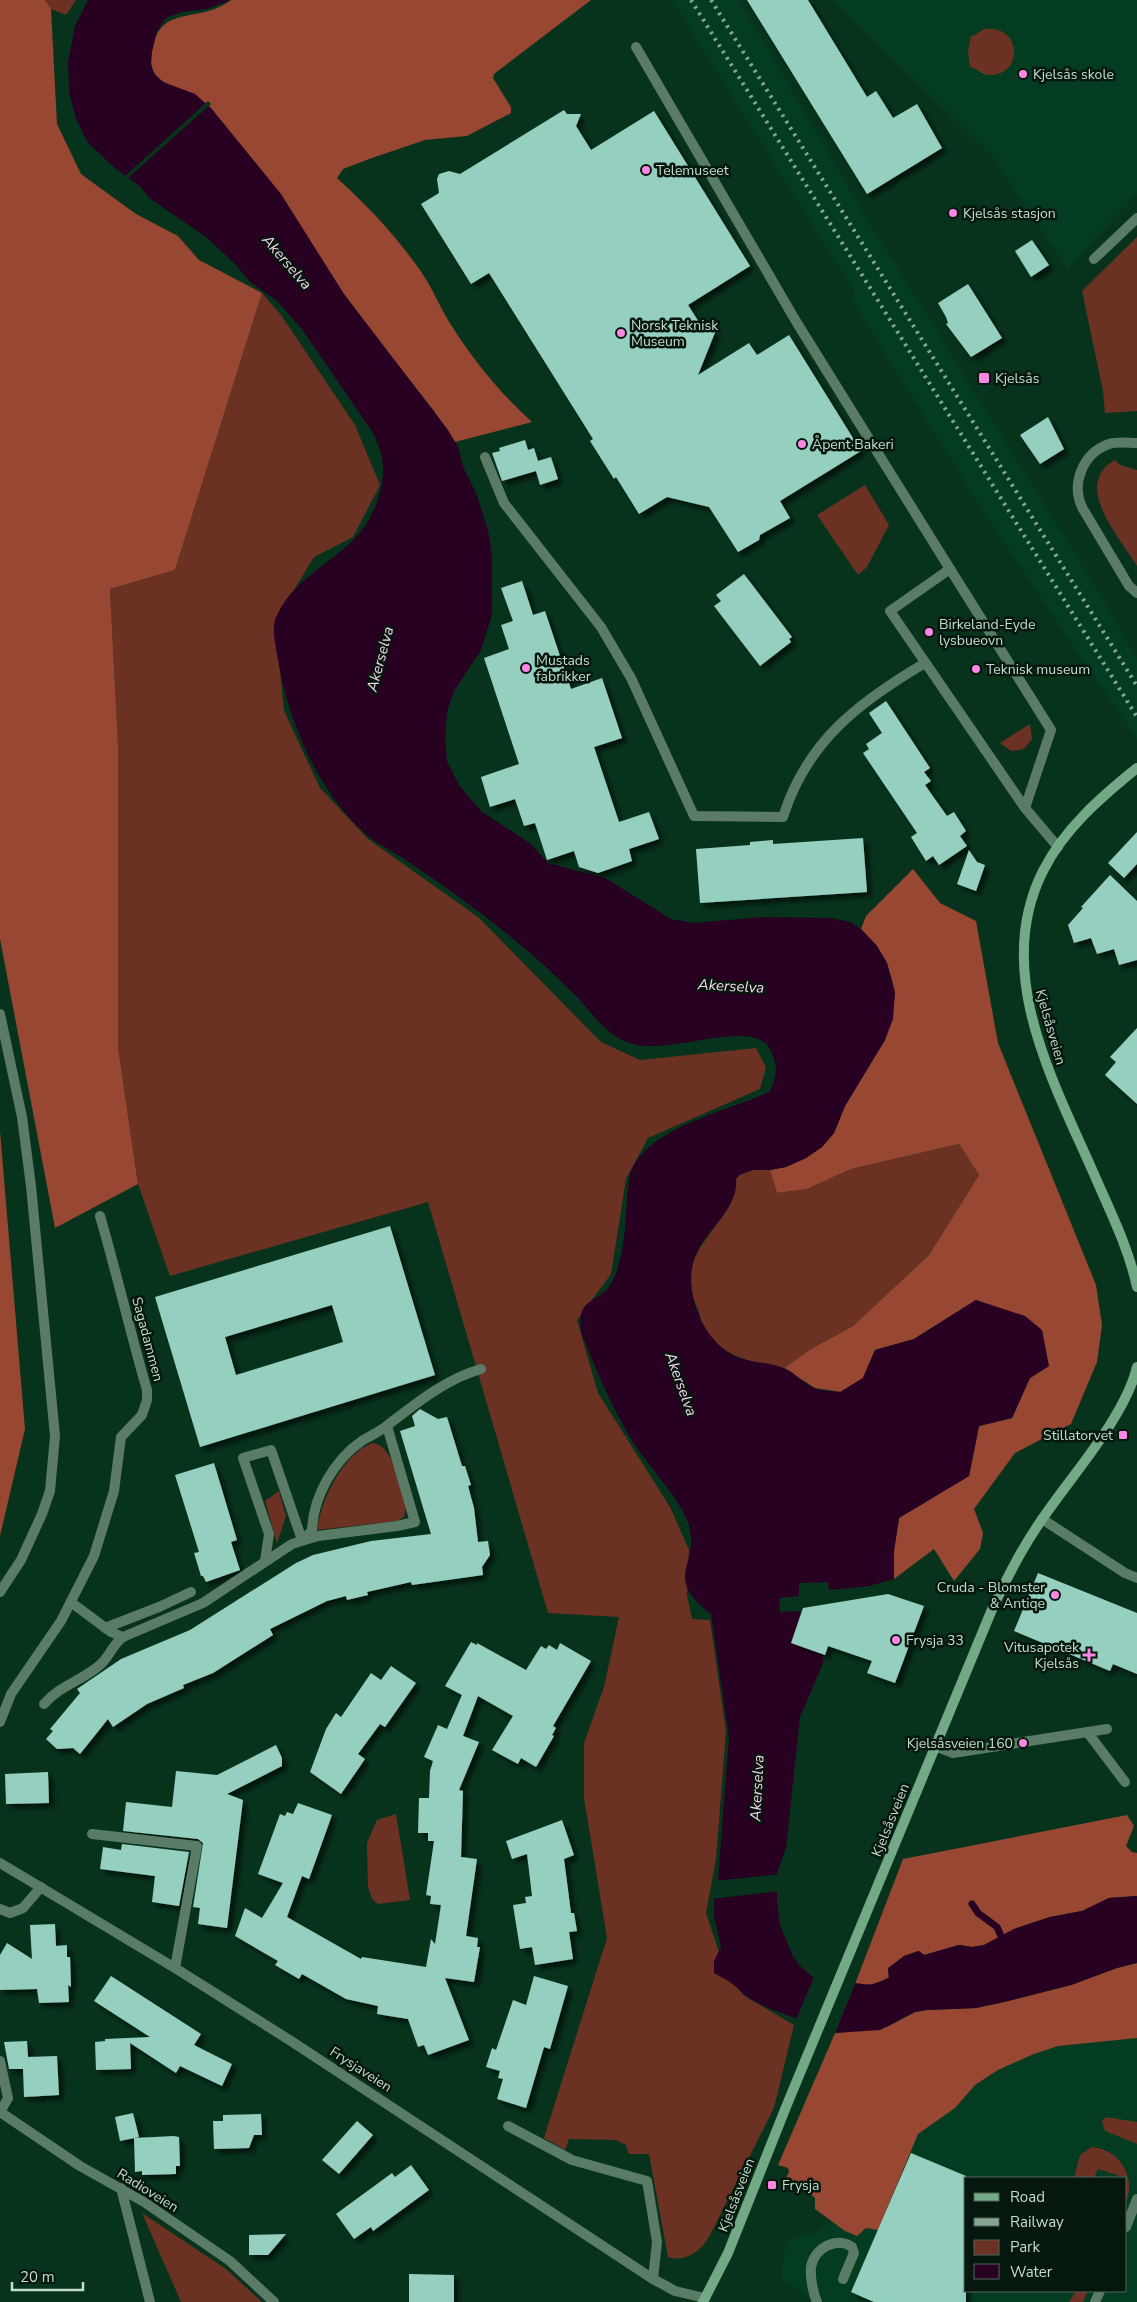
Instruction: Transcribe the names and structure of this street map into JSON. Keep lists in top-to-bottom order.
{
  "streets": {
    "main road": ["Kjelsåsveien"],
    "street": ["Sagadammen", "Frysjaveien", "Radioveien"]
  },
  "crossings": [
    ["Kjelsåsveien", "Frysjaveien"]
  ],
  "water": ["Akerselva"],
  "places": {
    "other": [
      "Kjelsås skole",
      "Telemuseet",
      "Kjelsås stasjon",
      "Norsk Teknisk Museum",
      "Åpent Bakeri",
      "Birkeland-Eyde lysbueovn",
      "Mustads fabrikker",
      "Teknisk museum",
      "Cruda - Blomster & Antiqe",
      "Frysja 33",
      "Kjelsåsveien 160"
    ],
    "transit": ["Kjelsås", "Stillatorvet", "Frysja"],
    "health": ["Vitusapotek Kjelsås"]
  },
  "legend": [
    "Road",
    "Railway",
    "Park",
    "Water"
  ],
  "scale_bar": "20 m"
}
